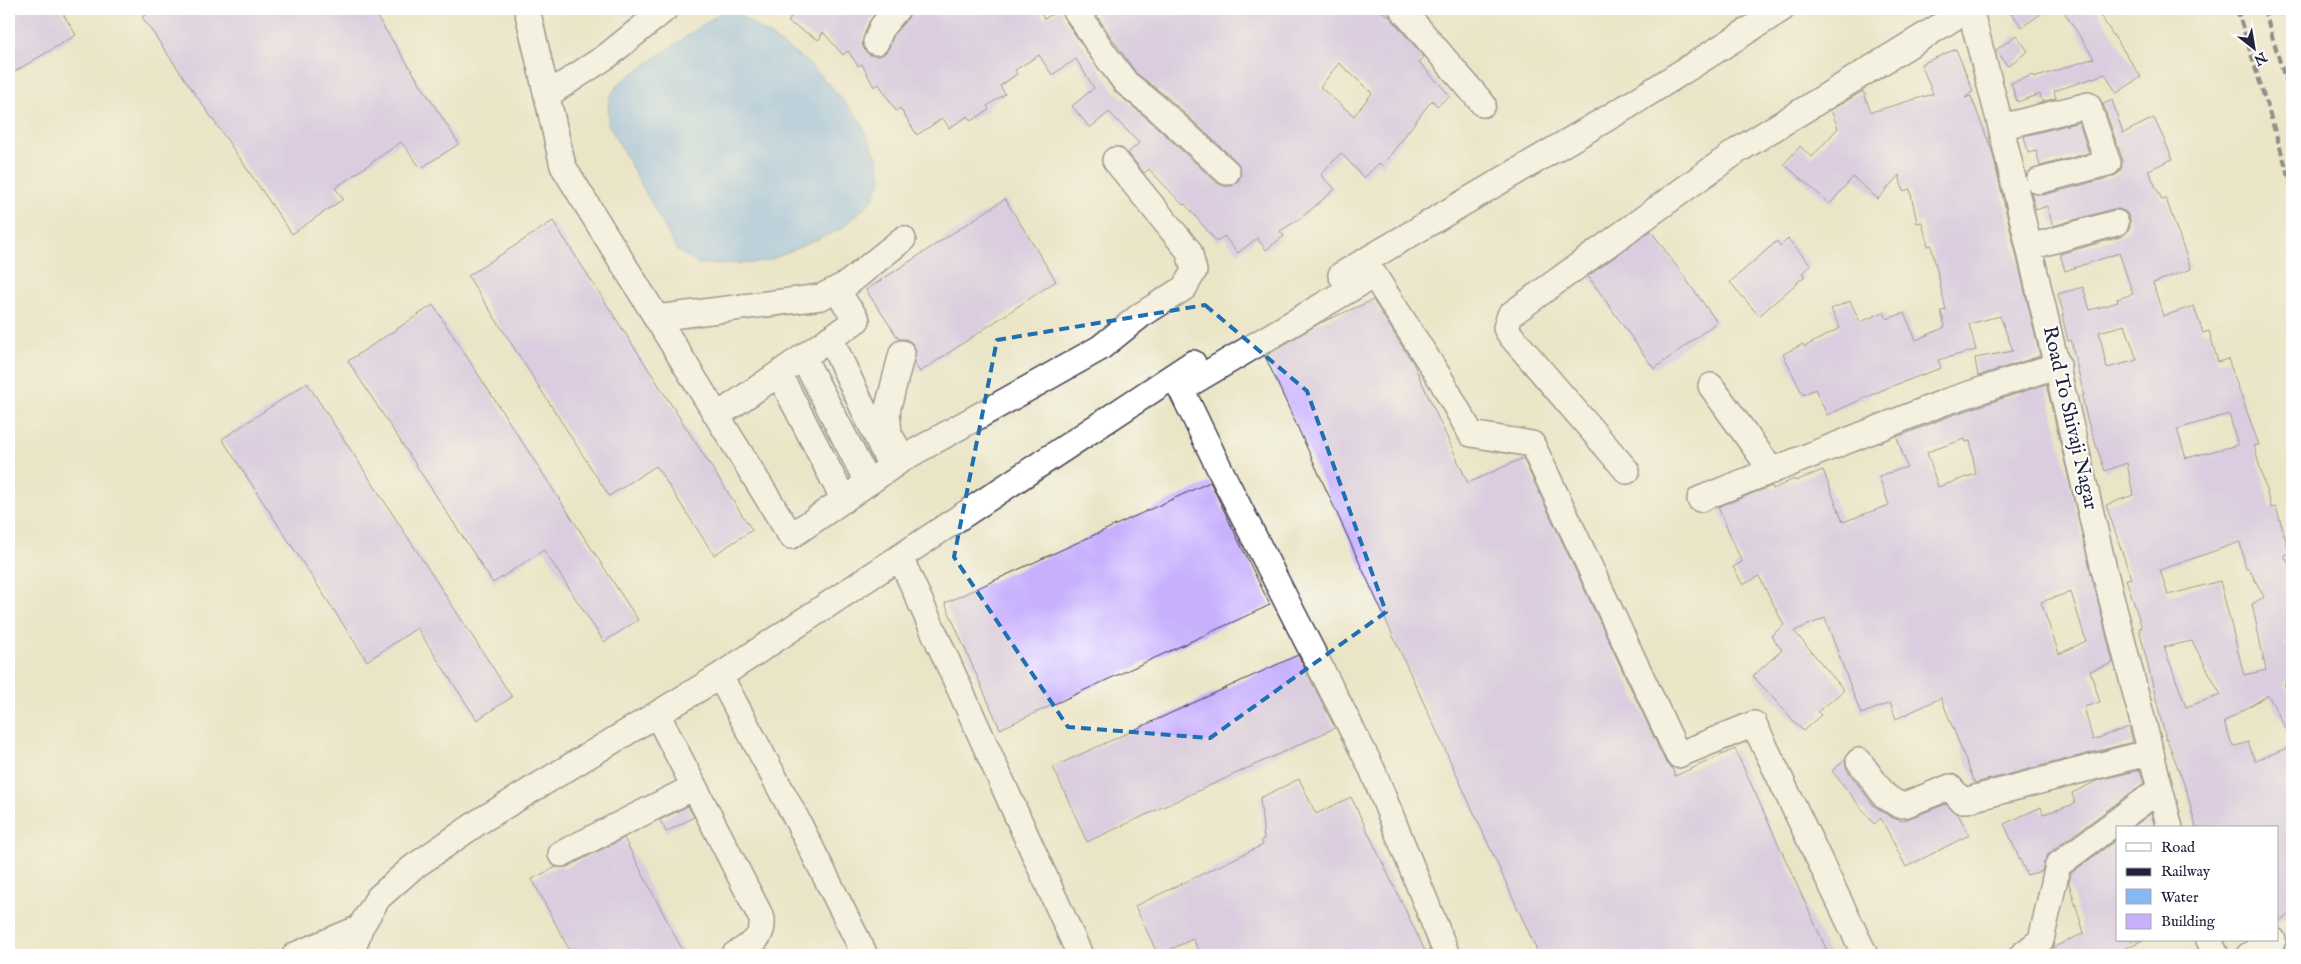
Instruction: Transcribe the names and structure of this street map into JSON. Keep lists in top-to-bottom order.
{
  "streets": {
    "street": ["Road To Shivaji Nagar"]
  },
  "legend": [
    "Road",
    "Railway",
    "Water",
    "Building"
  ],
  "north": "bottom right"
}
